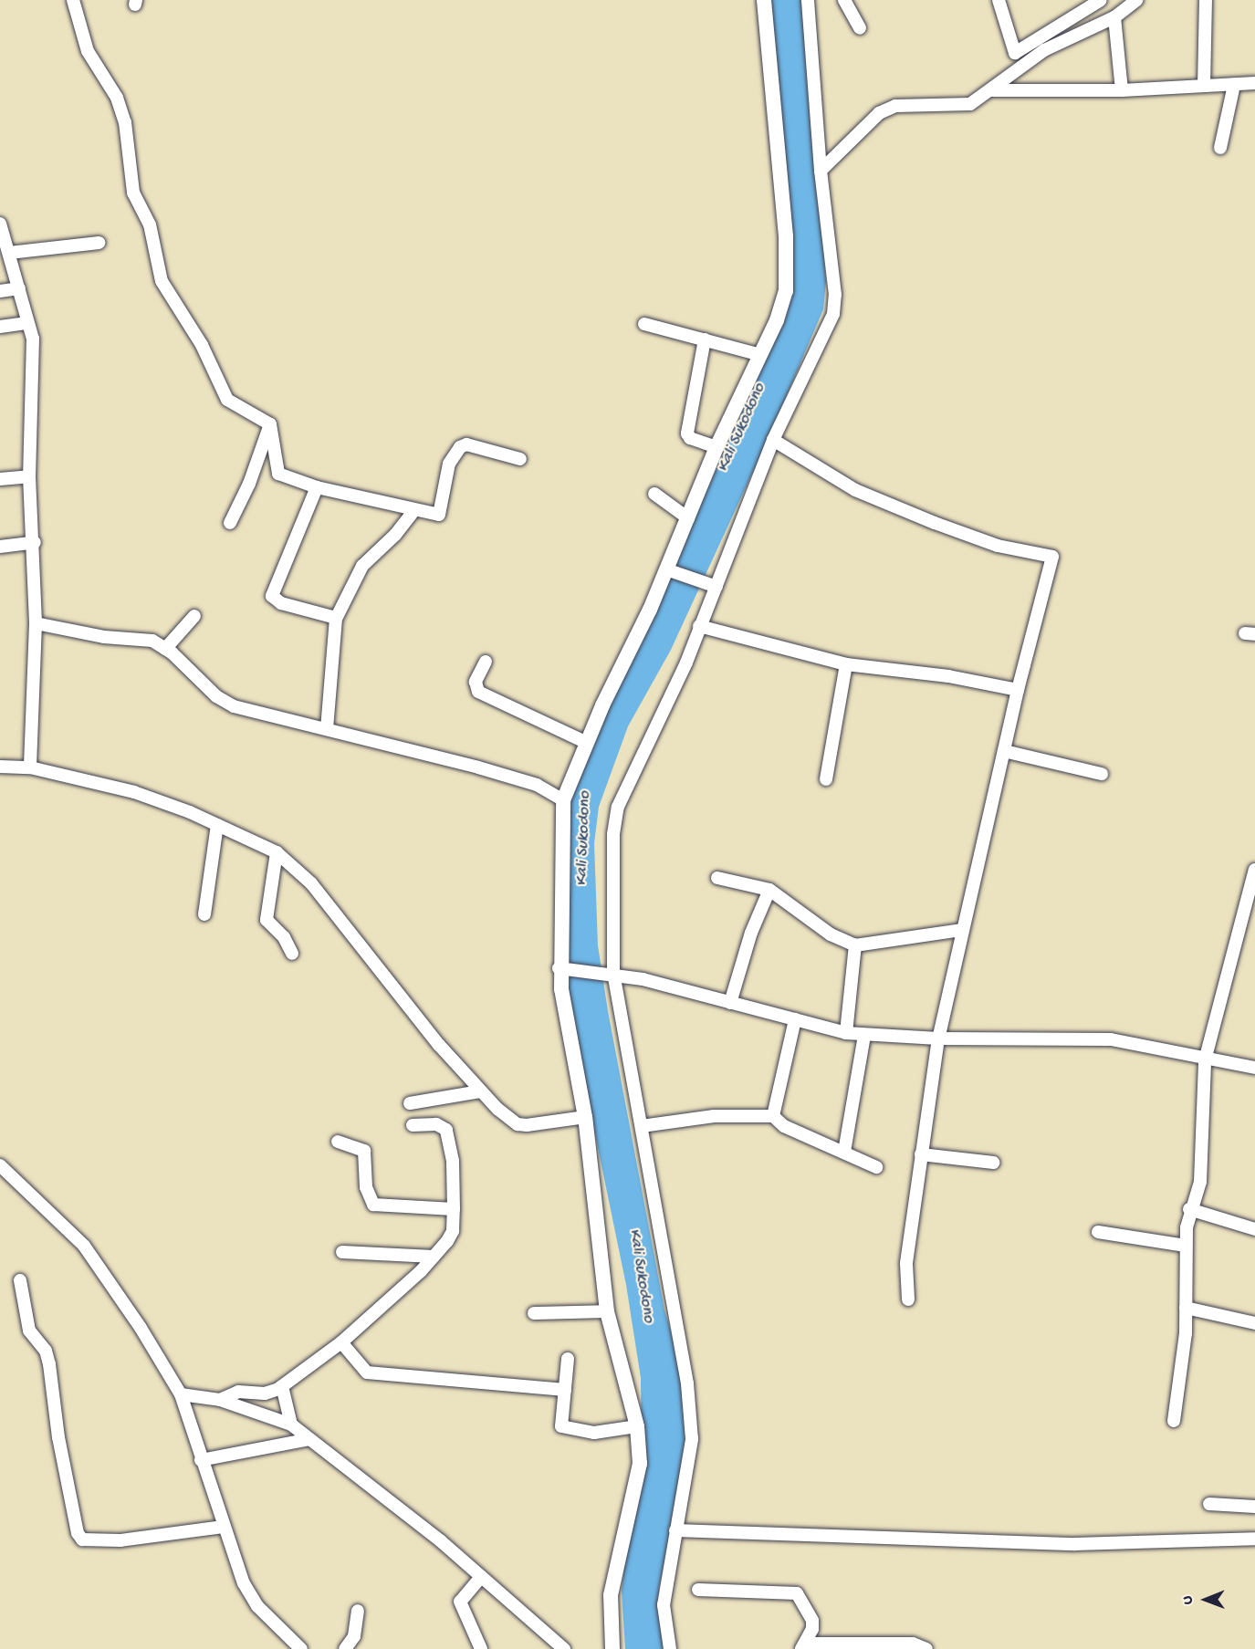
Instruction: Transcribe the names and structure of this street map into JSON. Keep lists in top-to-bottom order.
{
  "water": ["Kali Sukodono"],
  "north": "left"
}
